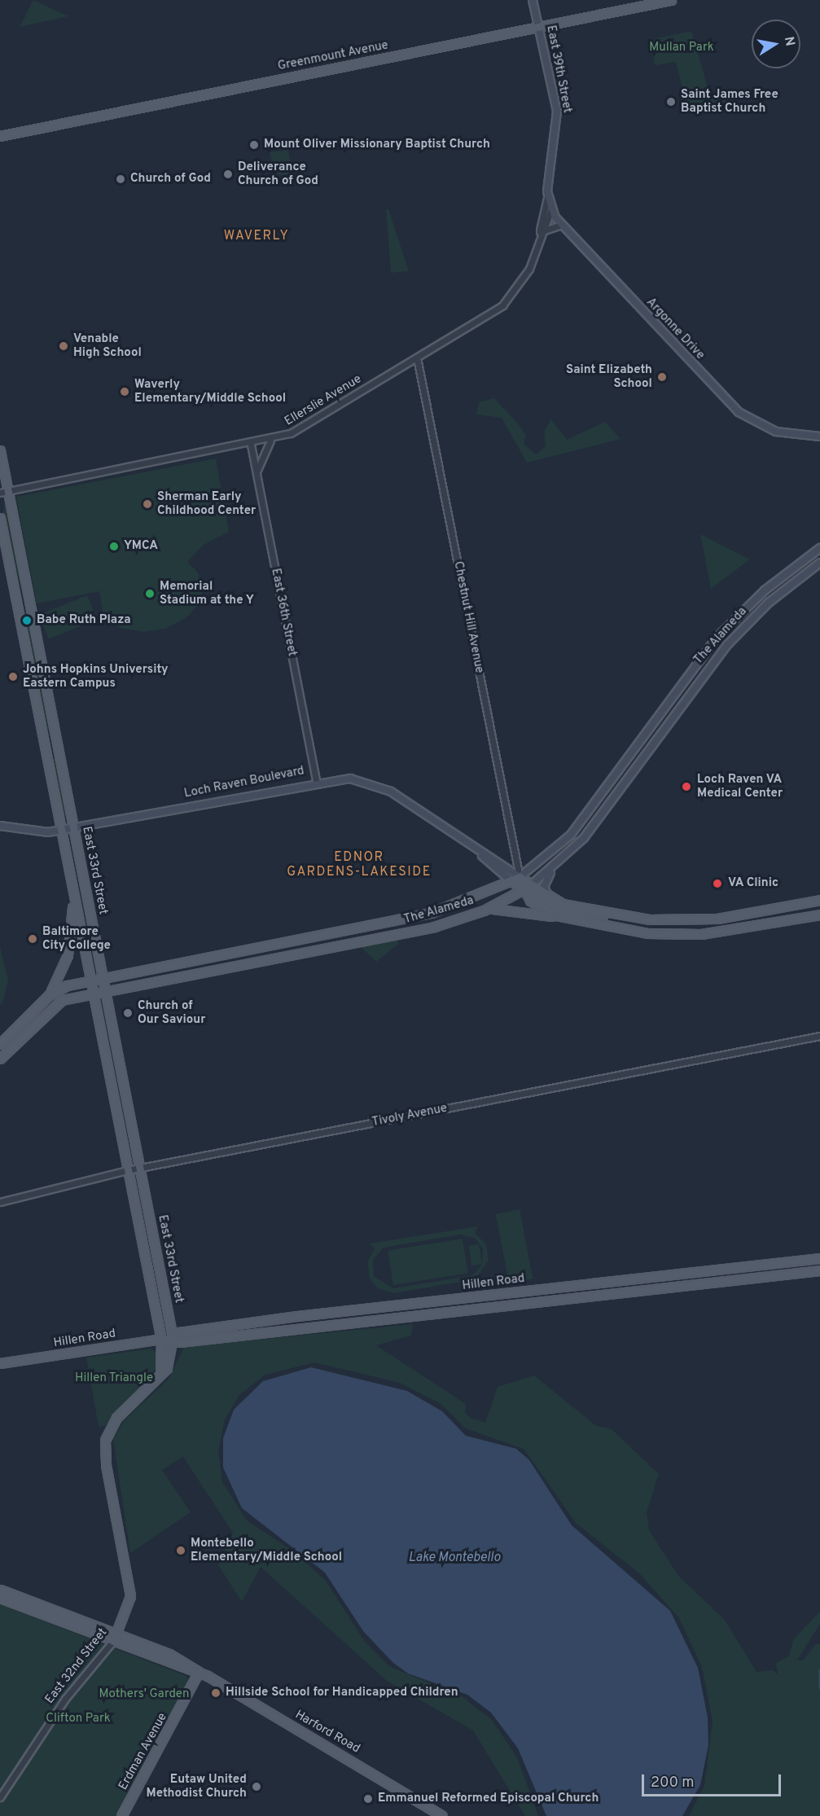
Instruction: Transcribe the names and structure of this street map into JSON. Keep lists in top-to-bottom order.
{
  "streets": {
    "main road": [
      "Greenmount Avenue",
      "East 39th Street",
      "Argonne Drive",
      "The Alameda",
      "Loch Raven Boulevard",
      "East 33rd Street",
      "Hillen Road",
      "East 32nd Street",
      "Harford Road",
      "Erdman Avenue"
    ],
    "street": [
      "Ellerslie Avenue",
      "East 36th Street",
      "Chestnut Hill Avenue",
      "Tivoly Avenue"
    ]
  },
  "crossings": [
    ["Greenmount Avenue", "East 39th Street"],
    ["East 39th Street", "Argonne Drive"],
    ["Argonne Drive", "Ellerslie Avenue"],
    ["Ellerslie Avenue", "East 36th Street"],
    ["Ellerslie Avenue", "Chestnut Hill Avenue"],
    ["Ellerslie Avenue", "East 33rd Street"],
    ["East 36th Street", "Loch Raven Boulevard"],
    ["Chestnut Hill Avenue", "The Alameda"],
    ["Chestnut Hill Avenue", "Loch Raven Boulevard"],
    ["The Alameda", "Loch Raven Boulevard"],
    ["The Alameda", "East 33rd Street"],
    ["Loch Raven Boulevard", "East 33rd Street"],
    ["East 33rd Street", "Tivoly Avenue"],
    ["East 33rd Street", "Hillen Road"],
    ["East 33rd Street", "East 32nd Street"],
    ["East 32nd Street", "Harford Road"],
    ["Harford Road", "Erdman Avenue"]
  ],
  "districts": ["WAVERLY", "EDNOR GARDENS-LAKESIDE"],
  "water": ["Lake Montebello"],
  "parks": [
    "Mullan Park",
    "Hillen Triangle",
    "Mothers' Garden",
    "Clifton Park"
  ],
  "places": [
    "Saint James Free Baptist Church",
    "Mount Oliver Missionary Baptist Church",
    "Deliverance Church of God",
    "Church of God",
    "Venable High School",
    "Saint Elizabeth School",
    "Waverly Elementary/Middle School",
    "Sherman Early Childhood Center",
    "YMCA",
    "Memorial Stadium at the Y",
    "Babe Ruth Plaza",
    "Johns Hopkins University Eastern Campus",
    "Loch Raven VA Medical Center",
    "VA Clinic",
    "Baltimore City College",
    "Church of Our Saviour",
    "Montebello Elementary/Middle School",
    "Hillside School for Handicapped Children",
    "Eutaw United Methodist Church",
    "Emmanuel Reformed Episcopal Church"
  ],
  "scale_bar": "200 m",
  "north": "right"
}
